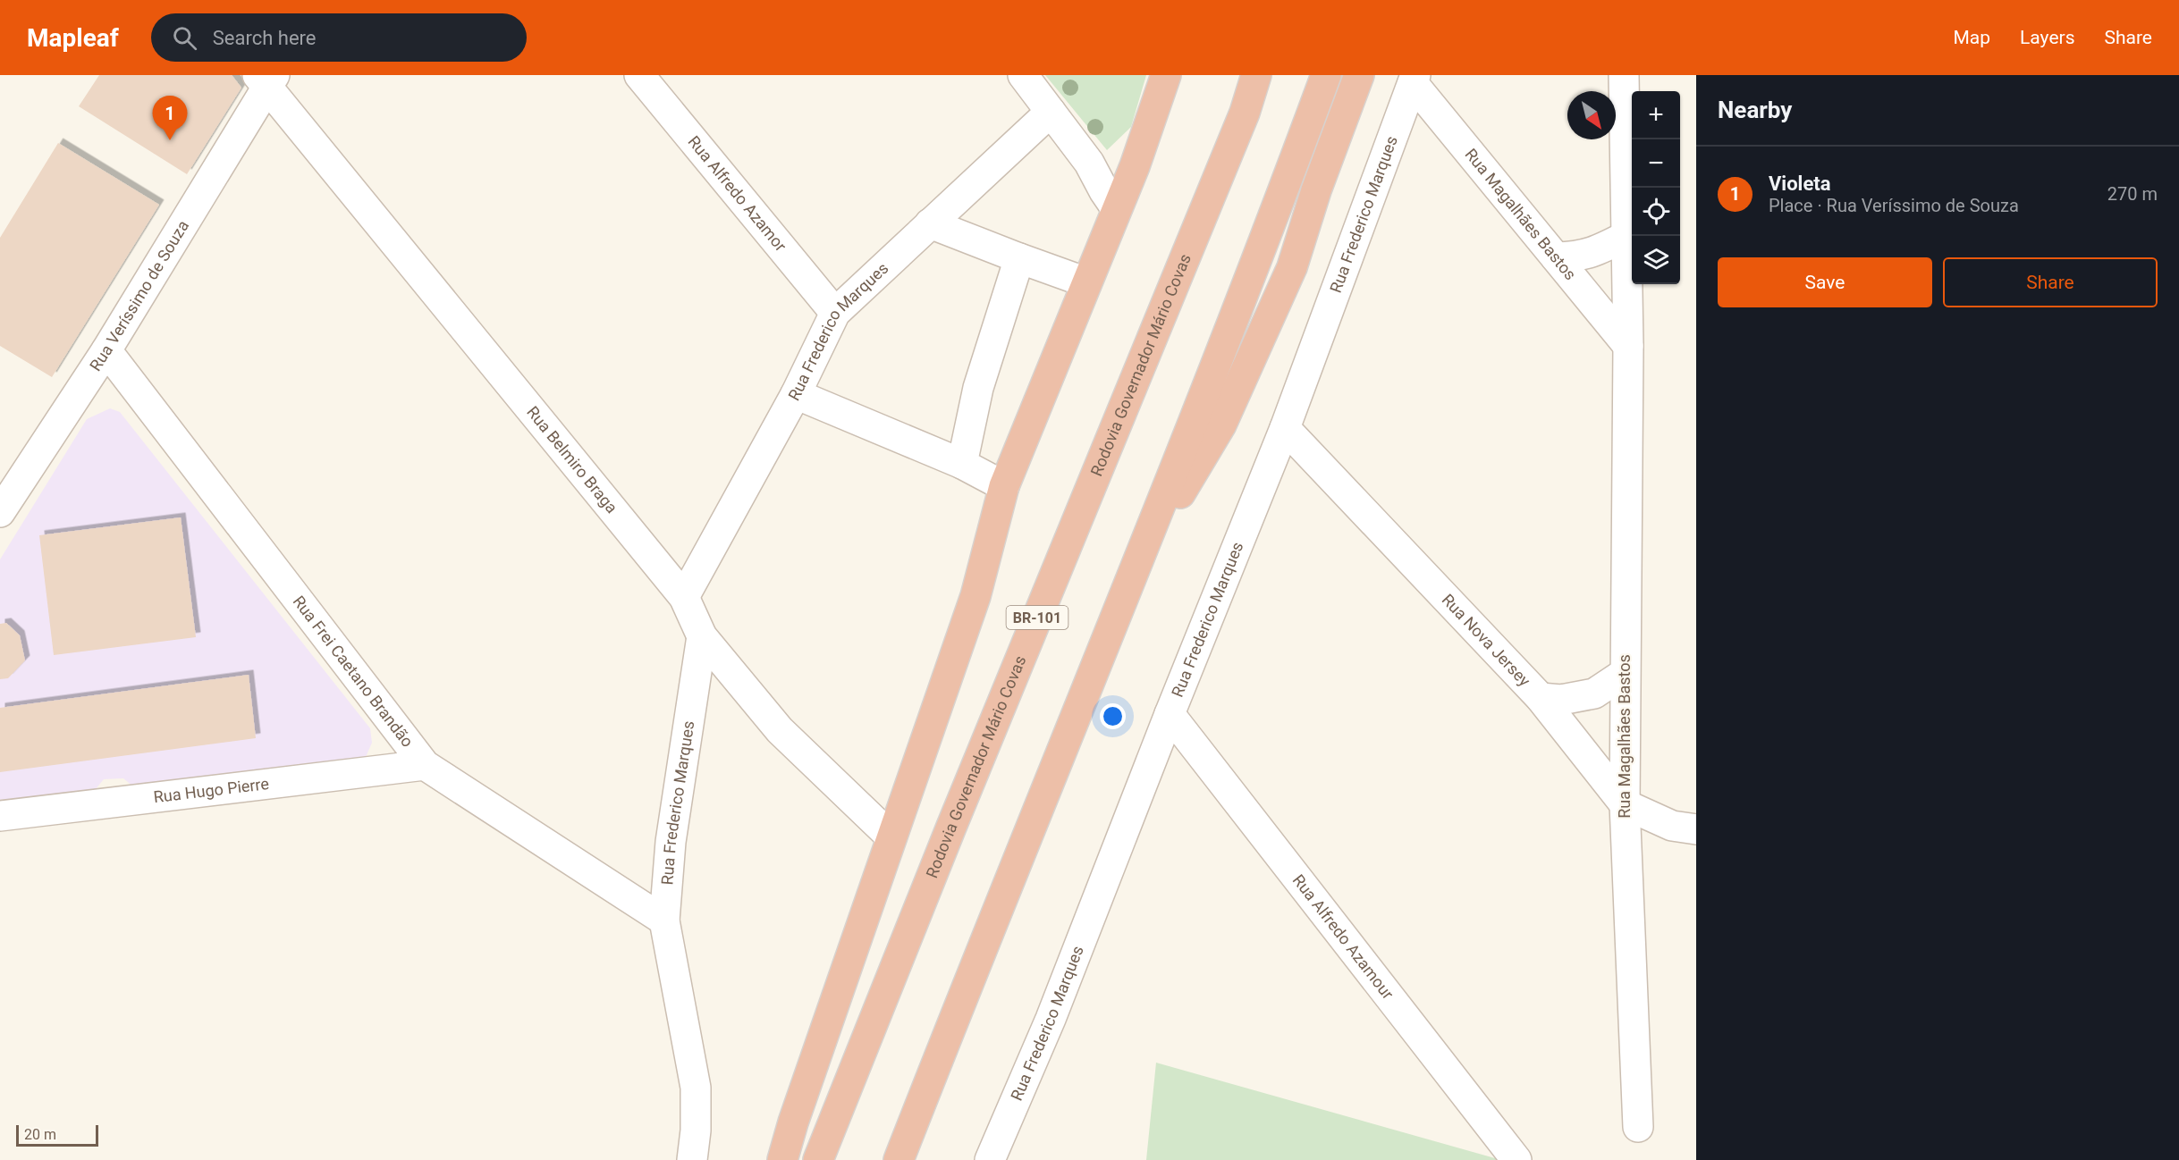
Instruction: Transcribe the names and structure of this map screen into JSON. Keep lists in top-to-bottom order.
{
  "streets": {
    "highway": ["Rodovia Governador Mário Covas", "BR-101"],
    "street": [
      "Rua Alfredo Azamor",
      "Rua Frederico Marques",
      "Rua Magalhães Bastos",
      "Rua Veríssimo de Souza",
      "Rua Belmiro Braga",
      "Rua Nova Jersey",
      "Rua Frei Caetano Brandão",
      "Rua Hugo Pierre",
      "Rua Alfredo Azamour"
    ]
  },
  "crossings": [
    ["Rua Alfredo Azamor", "Rua Frederico Marques"],
    ["Rua Frederico Marques", "Rua Magalhães Bastos"],
    ["Rua Frederico Marques", "Rua Belmiro Braga"],
    ["Rua Frederico Marques", "Rua Nova Jersey"],
    ["Rua Frederico Marques", "Rua Frei Caetano Brandão"],
    ["Rua Frederico Marques", "Rua Alfredo Azamour"],
    ["Rua Magalhães Bastos", "Rua Nova Jersey"],
    ["Rua Veríssimo de Souza", "Rua Belmiro Braga"],
    ["Rua Veríssimo de Souza", "Rua Frei Caetano Brandão"],
    ["Rua Frei Caetano Brandão", "Rua Hugo Pierre"]
  ],
  "scale_bar": "20 m",
  "north": "bottom right",
  "page": {
    "header": "Mapleaf",
    "search": "Search here",
    "nav": ["Map", "Layers", "Share"],
    "heading": "Nearby",
    "map_buttons": ["+", "−"],
    "pins": "1",
    "list": [
      {
        "mark": "1",
        "name": "Violeta",
        "note": "Place · Rua Veríssimo de Souza",
        "value": "270 m"
      }
    ],
    "buttons": ["Save", "Share"],
    "scale": "20 m"
  }
}
